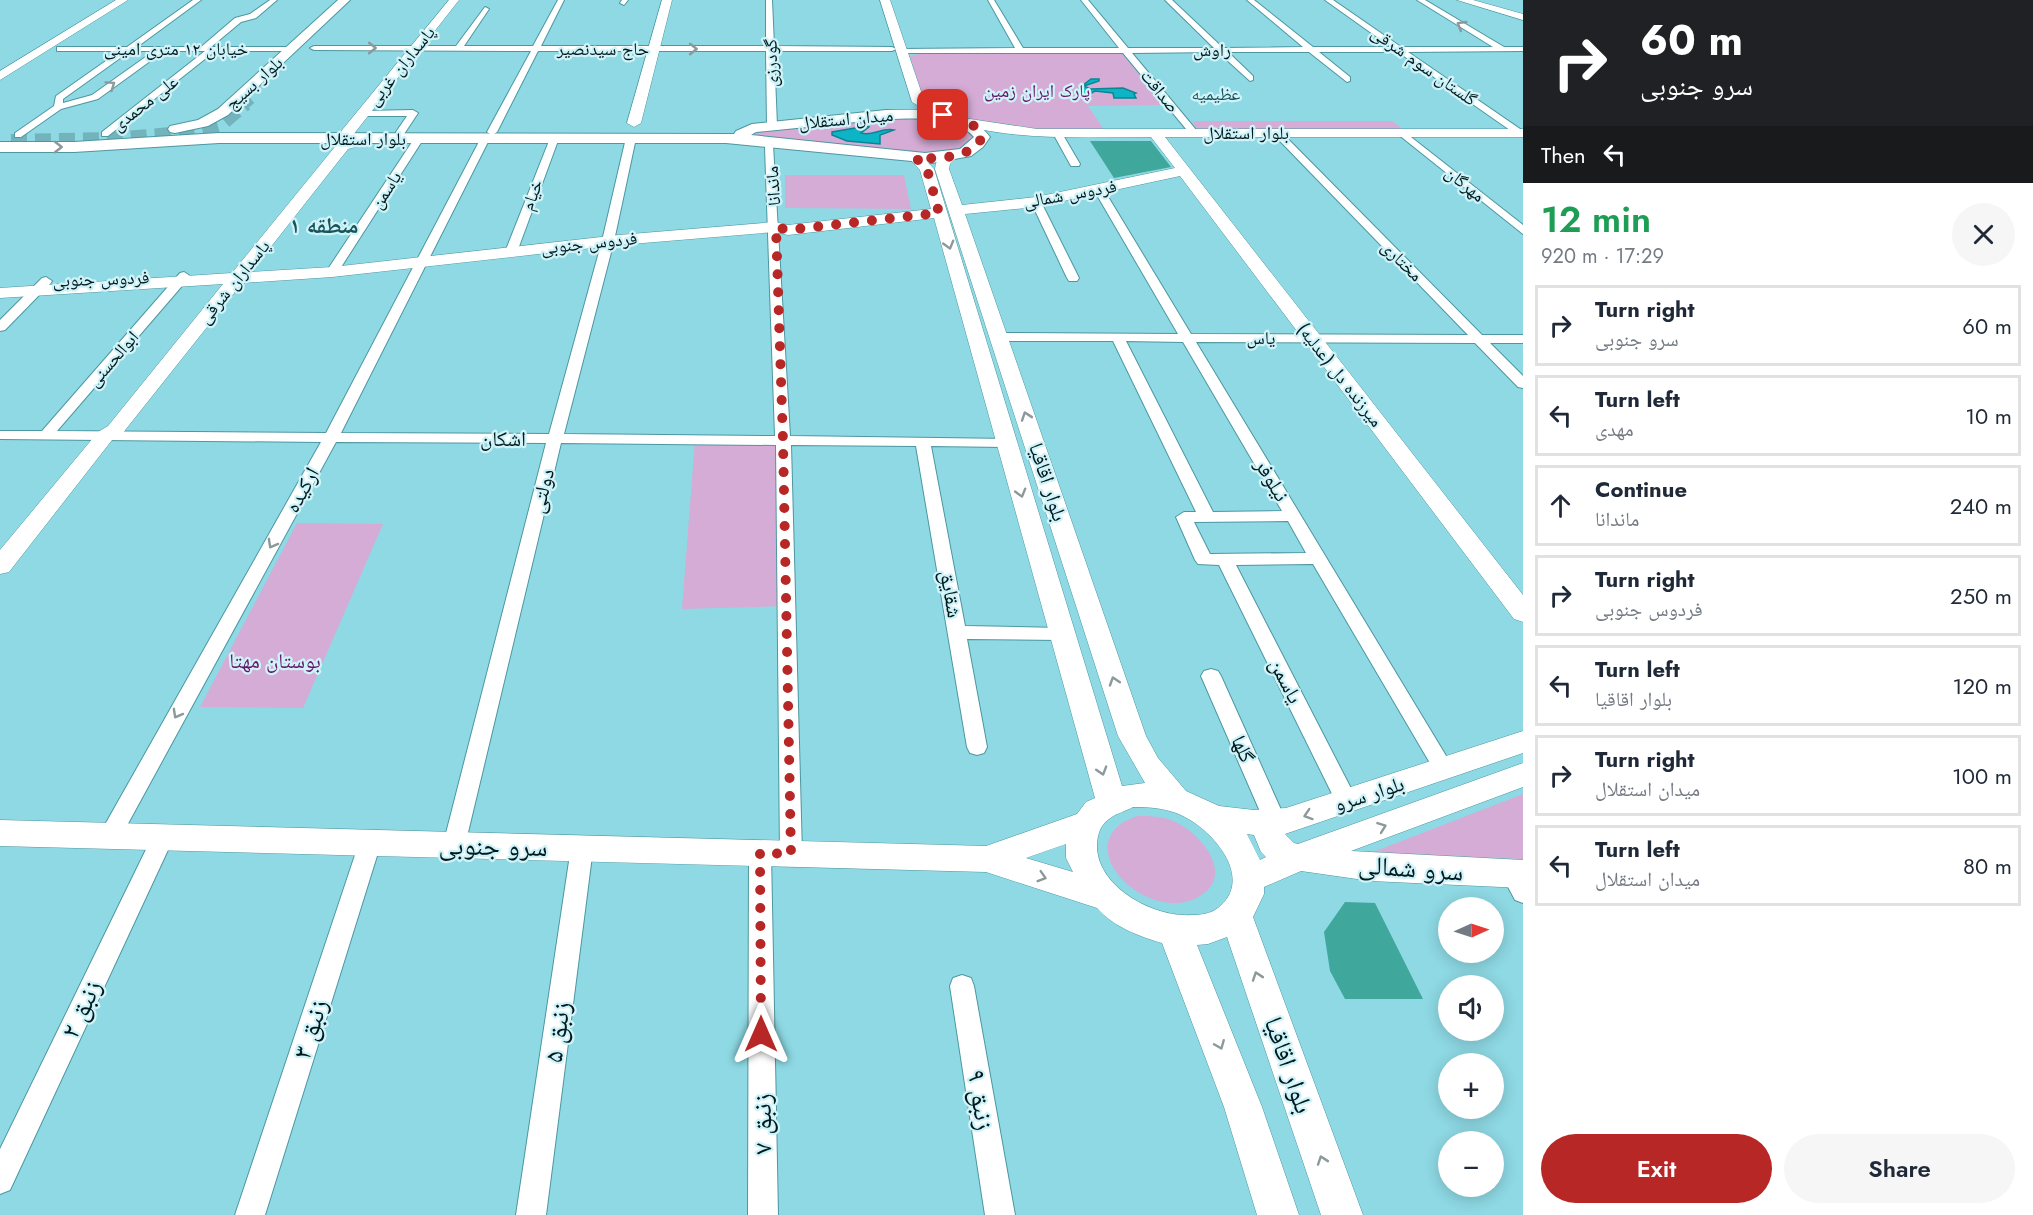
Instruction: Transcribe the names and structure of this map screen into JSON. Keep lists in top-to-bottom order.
{
  "streets": {
    "main road": ["بلوار بسیج", "میدان استقلال", "بلوار استقلال"],
    "street": [
      "خیابان ۱۲ متری امینی",
      "حاج سیدنصیر",
      "راوش",
      "گودرزی",
      "پاسداران غربی",
      "گلستان سوم شرقی",
      "صداقت",
      "علی محمدی",
      "مهرگان",
      "ماندانا",
      "یاسمن",
      "فردوس شمالی",
      "خیام",
      "فردوس جنوبی",
      "مختاری",
      "پاسداران شرقی",
      "یاس",
      "ابوالحسنی",
      "میرزنده دل (عدلیه)",
      "اشکان",
      "نیلوفر",
      "بلوار اقاقیا",
      "ارکیده",
      "دولتی",
      "شقایق",
      "گلها",
      "بلوار سرو",
      "سرو جنوبی",
      "سرو شمالی",
      "زنبق ۲",
      "زنبق ۳",
      "زنبق ۵",
      "زنبق ۹",
      "زنبق ۷"
    ]
  },
  "crossings": [
    ["خیابان ۱۲ متری امینی", "بلوار بسیج"],
    ["خیابان ۱۲ متری امینی", "علی محمدی"],
    ["حاج سیدنصیر", "راوش"],
    ["حاج سیدنصیر", "گودرزی"],
    ["حاج سیدنصیر", "پاسداران غربی"],
    ["حاج سیدنصیر", "ارکیده"],
    ["راوش", "گلستان سوم شرقی"],
    ["راوش", "صداقت"],
    ["گودرزی", "میدان استقلال"],
    ["پاسداران غربی", "بلوار استقلال"],
    ["پاسداران غربی", "پاسداران شرقی"],
    ["گلستان سوم شرقی", "بلوار استقلال"],
    ["بلوار بسیج", "بلوار استقلال"],
    ["صداقت", "بلوار استقلال"],
    ["علی محمدی", "بلوار استقلال"],
    ["میدان استقلال", "بلوار استقلال"],
    ["میدان استقلال", "ماندانا"],
    ["میدان استقلال", "بلوار اقاقیا"],
    ["بلوار استقلال", "مهرگان"],
    ["بلوار استقلال", "ماندانا"],
    ["بلوار استقلال", "یاسمن"],
    ["بلوار استقلال", "خیام"],
    ["بلوار استقلال", "مختاری"],
    ["بلوار استقلال", "پاسداران شرقی"],
    ["بلوار استقلال", "میرزنده دل (عدلیه)"],
    ["بلوار استقلال", "ارکیده"],
    ["بلوار استقلال", "دولتی"],
    ["ماندانا", "فردوس جنوبی"],
    ["ماندانا", "اشکان"],
    ["ماندانا", "سرو جنوبی"],
    ["یاسمن", "فردوس جنوبی"],
    ["یاسمن", "بلوار سرو"],
    ["فردوس شمالی", "فردوس جنوبی"],
    ["فردوس شمالی", "میرزنده دل (عدلیه)"],
    ["فردوس شمالی", "نیلوفر"],
    ["فردوس شمالی", "بلوار اقاقیا"],
    ["خیام", "فردوس جنوبی"],
    ["فردوس جنوبی", "پاسداران شرقی"],
    ["فردوس جنوبی", "ابوالحسنی"],
    ["فردوس جنوبی", "بلوار اقاقیا"],
    ["فردوس جنوبی", "ارکیده"],
    ["فردوس جنوبی", "دولتی"],
    ["مختاری", "یاس"],
    ["پاسداران شرقی", "اشکان"],
    ["یاس", "میرزنده دل (عدلیه)"],
    ["یاس", "نیلوفر"],
    ["یاس", "بلوار اقاقیا"],
    ["ابوالحسنی", "اشکان"],
    ["اشکان", "بلوار اقاقیا"],
    ["اشکان", "ارکیده"],
    ["اشکان", "دولتی"],
    ["اشکان", "شقایق"],
    ["نیلوفر", "بلوار سرو"],
    ["بلوار اقاقیا", "بلوار سرو"],
    ["بلوار اقاقیا", "سرو جنوبی"],
    ["ارکیده", "سرو جنوبی"],
    ["دولتی", "سرو جنوبی"],
    ["گلها", "بلوار سرو"],
    ["بلوار سرو", "سرو جنوبی"],
    ["بلوار سرو", "سرو شمالی"],
    ["سرو جنوبی", "زنبق ۲"],
    ["سرو جنوبی", "زنبق ۳"],
    ["سرو جنوبی", "زنبق ۵"],
    ["سرو جنوبی", "زنبق ۷"]
  ],
  "one_way": ["حاج سیدنصیر", "ارکیده"],
  "districts": ["عظیمیه", "منطقه ۱"],
  "parks": ["پارک ایران زمین", "بوستان مهتا"],
  "north": "right",
  "page": {
    "turn": ["60 m", "سرو جنوبی"],
    "then": "Then",
    "heading": ["12 min", "920 m · 17:29"],
    "list": [
      {
        "name": "Turn right",
        "note": "سرو جنوبی",
        "value": "60 m"
      },
      {
        "name": "Turn left",
        "note": "مهدی",
        "value": "10 m"
      },
      {
        "name": "Continue",
        "note": "ماندانا",
        "value": "240 m"
      },
      {
        "name": "Turn right",
        "note": "فردوس جنوبی",
        "value": "250 m"
      },
      {
        "name": "Turn left",
        "note": "بلوار اقاقیا",
        "value": "120 m"
      },
      {
        "name": "Turn right",
        "note": "میدان استقلال",
        "value": "100 m"
      },
      {
        "name": "Turn left",
        "note": "میدان استقلال",
        "value": "80 m"
      }
    ],
    "map_buttons": ["+", "−"],
    "buttons": ["Exit", "Share"]
  }
}
